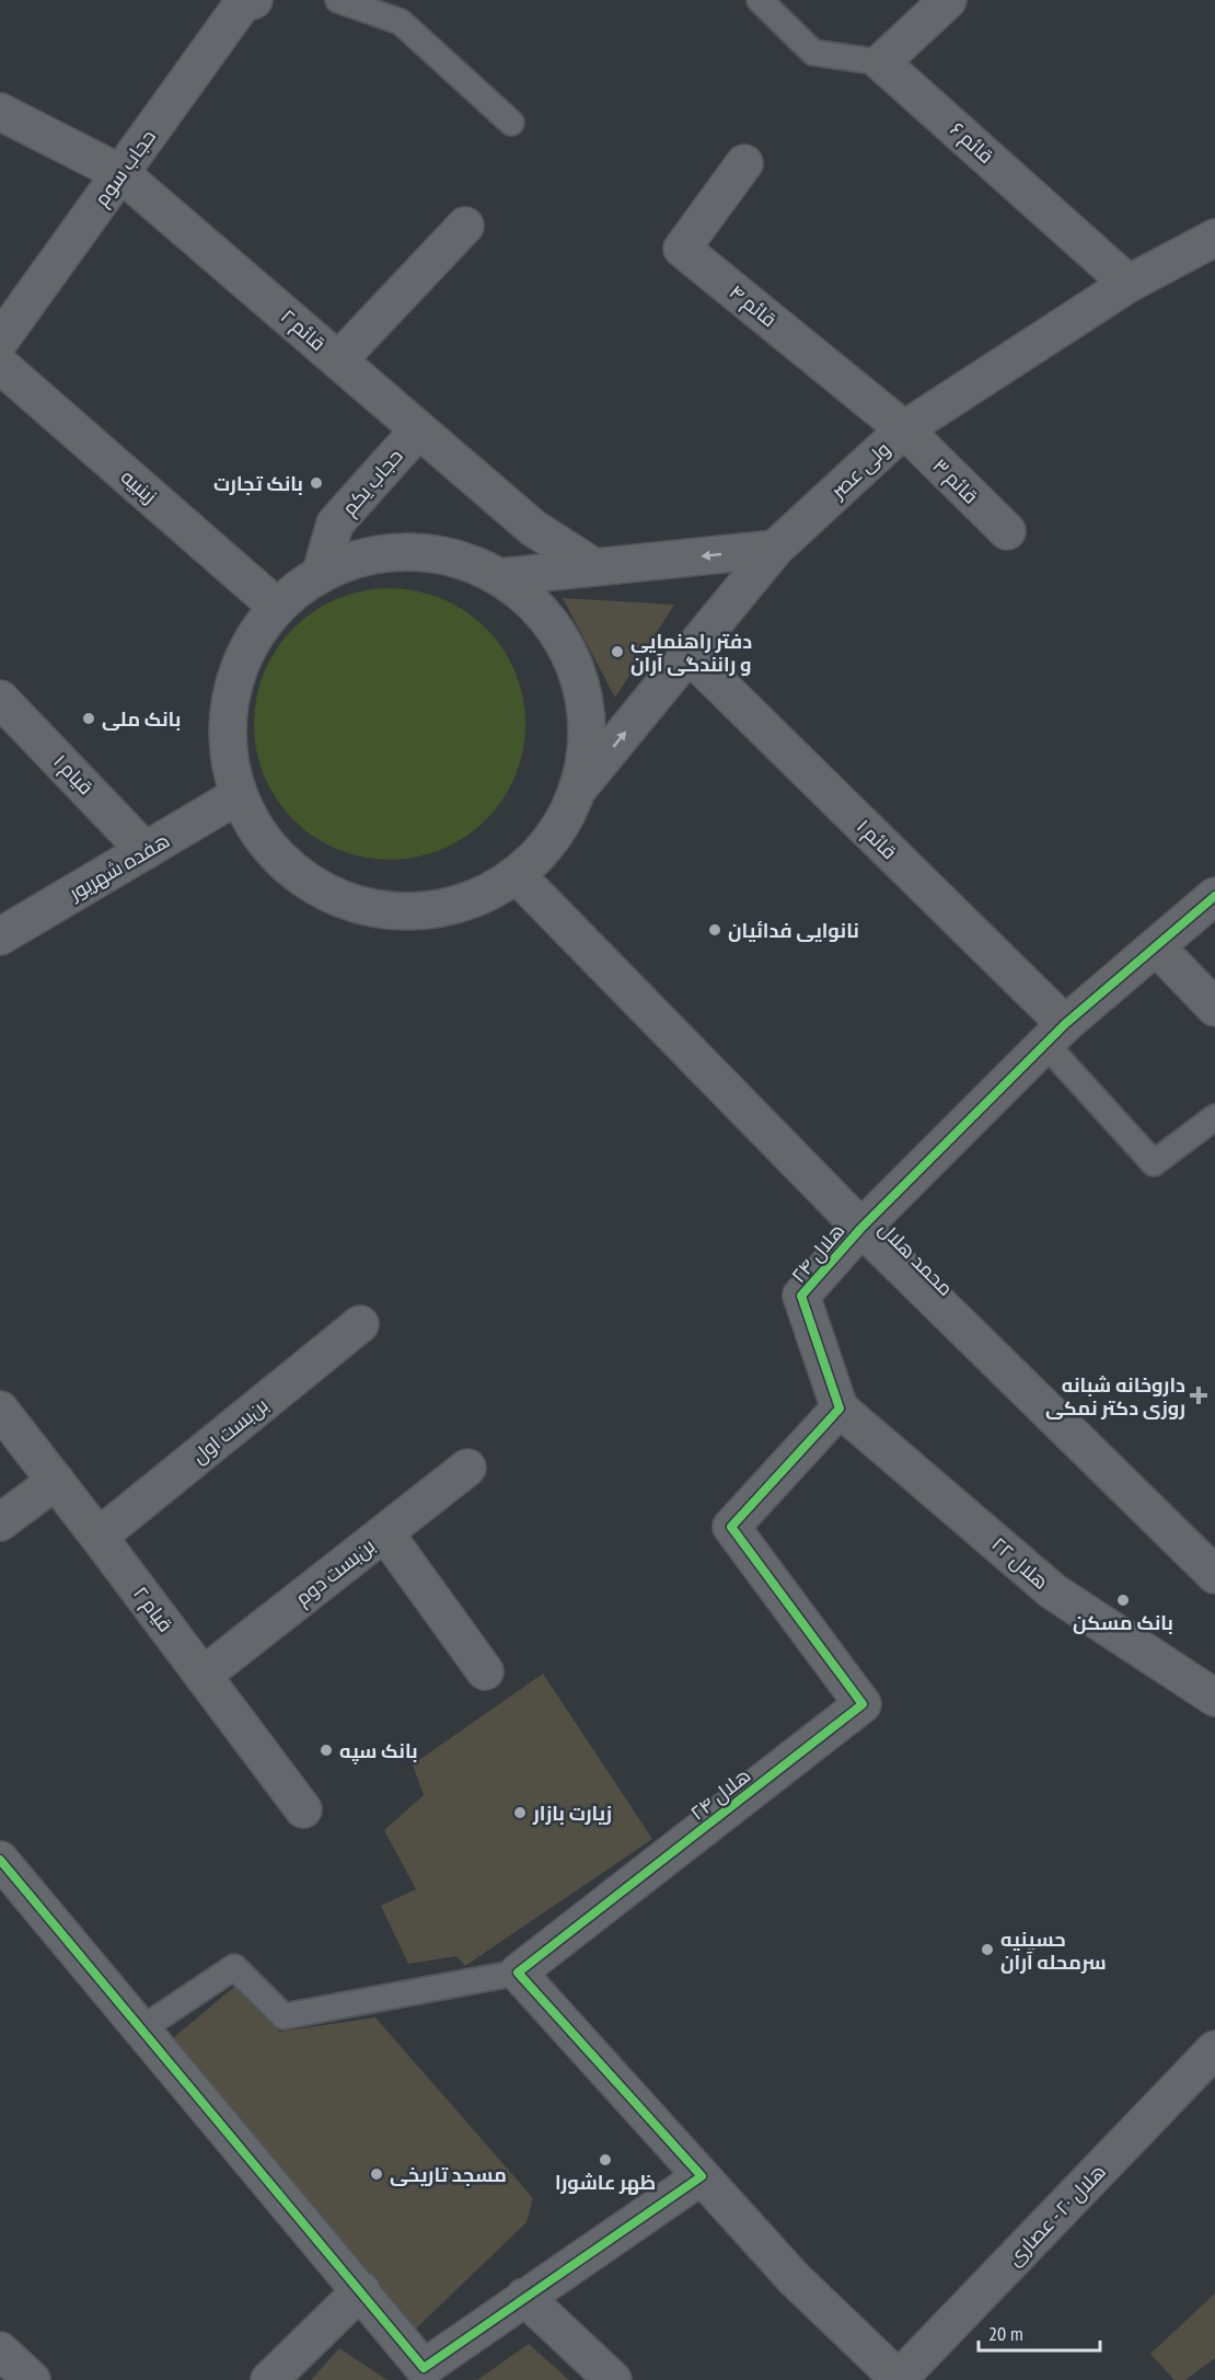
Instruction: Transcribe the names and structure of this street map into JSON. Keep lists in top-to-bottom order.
{
  "streets": {
    "street": [
      "قائم ۶",
      "حجاب سوم",
      "قائم ۴",
      "قائم ۲",
      "ولی عصر",
      "قائم ۳",
      "حجاب یکم",
      "زینبیه",
      "قیام ۱",
      "قائم ۱",
      "هفده شهریور",
      "هلال ۲۴",
      "محمد هلال",
      "بن‌بست اول",
      "هلال ۲۲",
      "بن‌بست دوم",
      "قیام ۲",
      "هلال ۲۰ - عصاری"
    ]
  },
  "crossings": [
    ["قائم ۶", "ولی عصر"],
    ["حجاب سوم", "قائم ۲"],
    ["قائم ۴", "ولی عصر"],
    ["قائم ۴", "قائم ۳"],
    ["قائم ۲", "حجاب یکم"],
    ["ولی عصر", "قائم ۳"],
    ["ولی عصر", "قائم ۱"],
    ["قیام ۱", "هفده شهریور"],
    ["هلال ۲۴", "محمد هلال"],
    ["هلال ۲۴", "هلال ۲۲"],
    ["بن‌بست اول", "قیام ۲"],
    ["بن‌بست دوم", "قیام ۲"]
  ],
  "places": {
    "other": [
      "بانک تجارت",
      "دفتر راهنمایی و رانندگی آران",
      "بانک ملی",
      "نانوایی فدائیان",
      "بانک مسکن",
      "بانک سپه",
      "زیارت بازار",
      "حسینیه سرمحله آران",
      "ظهر عاشورا",
      "مسجد تاریخی"
    ],
    "health": ["داروخانه شبانه روزی دکتر نمکی"]
  },
  "scale_bar": "20 m"
}
